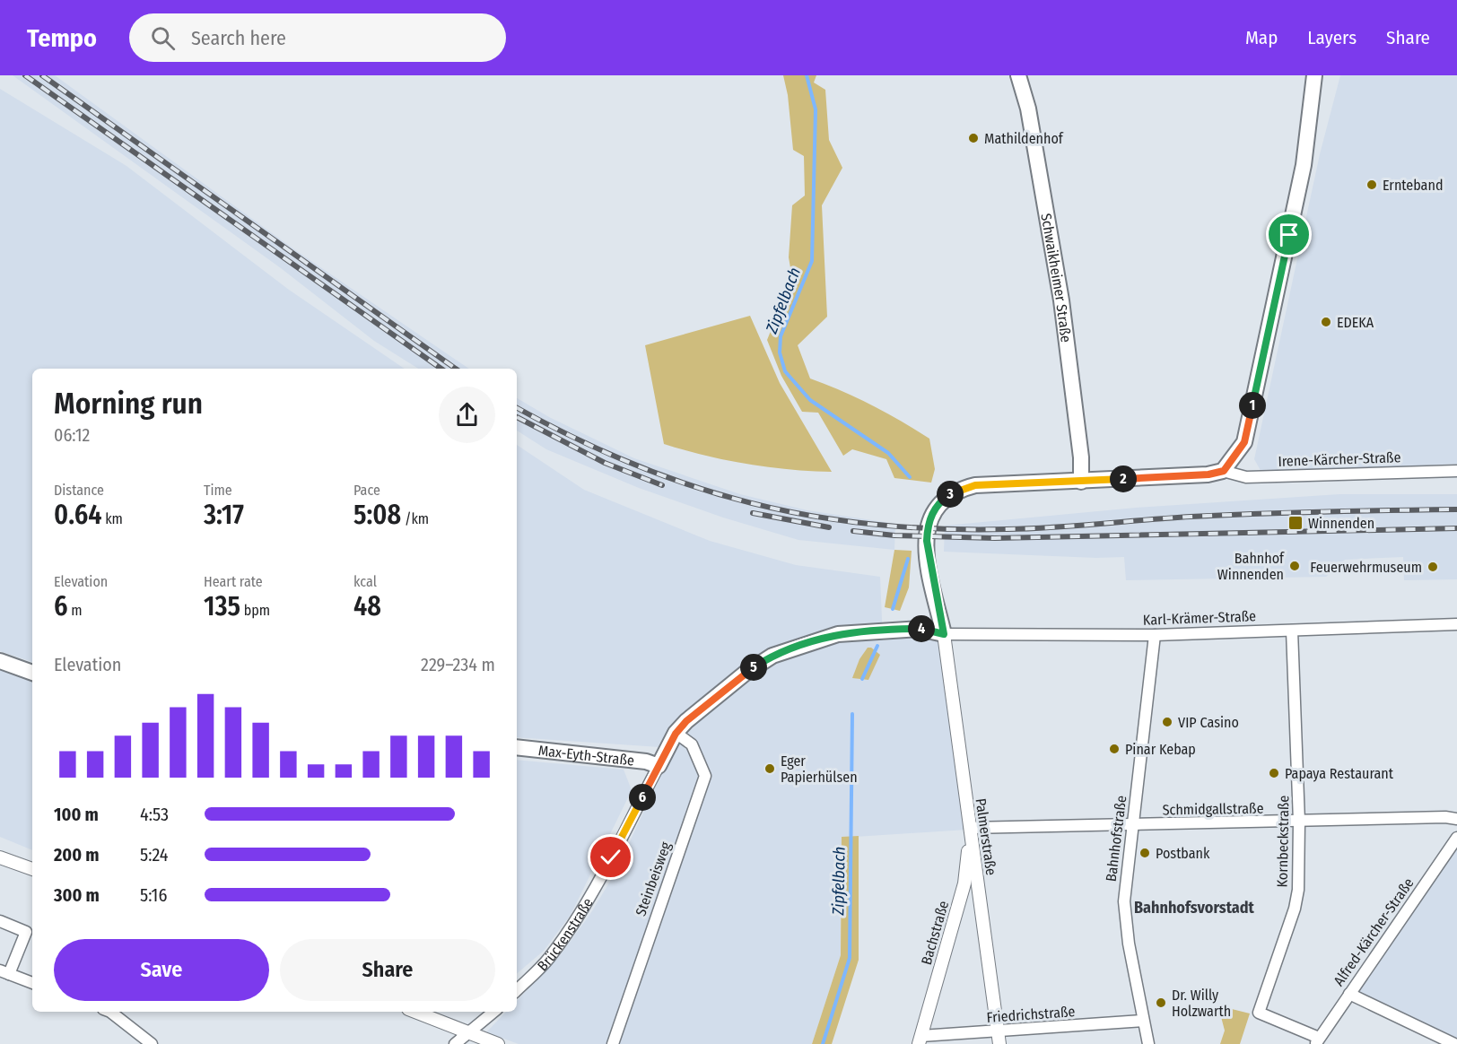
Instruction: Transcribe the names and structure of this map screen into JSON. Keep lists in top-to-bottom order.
{
  "streets": {
    "main road": ["Schwaikheimer Straße", "Max-Eyth-Straße", "Brückenstraße"],
    "street": [
      "Irene-Kärcher-Straße",
      "Karl-Krämer-Straße",
      "Schmidgallstraße",
      "Palmerstraße",
      "Bahnhofstraße",
      "Kornbeckstraße",
      "Steinbeisweg",
      "Alfred-Kärcher-Straße",
      "Bachstraße",
      "Friedrichstraße"
    ]
  },
  "crossings": [
    ["Karl-Krämer-Straße", "Palmerstraße"],
    ["Karl-Krämer-Straße", "Bahnhofstraße"],
    ["Karl-Krämer-Straße", "Kornbeckstraße"],
    ["Karl-Krämer-Straße", "Brückenstraße"],
    ["Max-Eyth-Straße", "Brückenstraße"],
    ["Schmidgallstraße", "Palmerstraße"],
    ["Schmidgallstraße", "Bahnhofstraße"],
    ["Schmidgallstraße", "Kornbeckstraße"],
    ["Schmidgallstraße", "Bachstraße"],
    ["Palmerstraße", "Brückenstraße"],
    ["Palmerstraße", "Bachstraße"],
    ["Palmerstraße", "Friedrichstraße"],
    ["Bahnhofstraße", "Friedrichstraße"],
    ["Kornbeckstraße", "Alfred-Kärcher-Straße"],
    ["Steinbeisweg", "Brückenstraße"],
    ["Bachstraße", "Friedrichstraße"]
  ],
  "districts": ["Bahnhofsvorstadt"],
  "water": ["Zipfelbach"],
  "places": {
    "other": [
      "Mathildenhof",
      "Ernteband",
      "EDEKA",
      "Bahnhof Winnenden",
      "Feuerwehrmuseum",
      "VIP Casino",
      "Pinar Kebap",
      "Eger Papierhülsen",
      "Papaya Restaurant",
      "Postbank",
      "Dr. Willy Holzwarth"
    ],
    "transit": ["Winnenden"]
  },
  "page": {
    "header": "Tempo",
    "search": "Search here",
    "nav": ["Map", "Layers", "Share"],
    "heading": ["Morning run", "06:12"],
    "pins": [
      "1",
      "2",
      "3",
      "4",
      "5",
      "6"
    ],
    "stats": [
      ["Distance", "0.64 km"],
      ["Time", "3:17"],
      ["Pace", "5:08 /km"],
      ["Elevation", "6 m"],
      ["Heart rate", "135 bpm"],
      ["kcal", "48"]
    ],
    "chart": ["Elevation", "229–234 m"],
    "list": [
      {
        "name": "100 m",
        "note": "4:53"
      },
      {
        "name": "200 m",
        "note": "5:24"
      },
      {
        "name": "300 m",
        "note": "5:16"
      }
    ],
    "buttons": ["Save", "Share"]
  }
}
